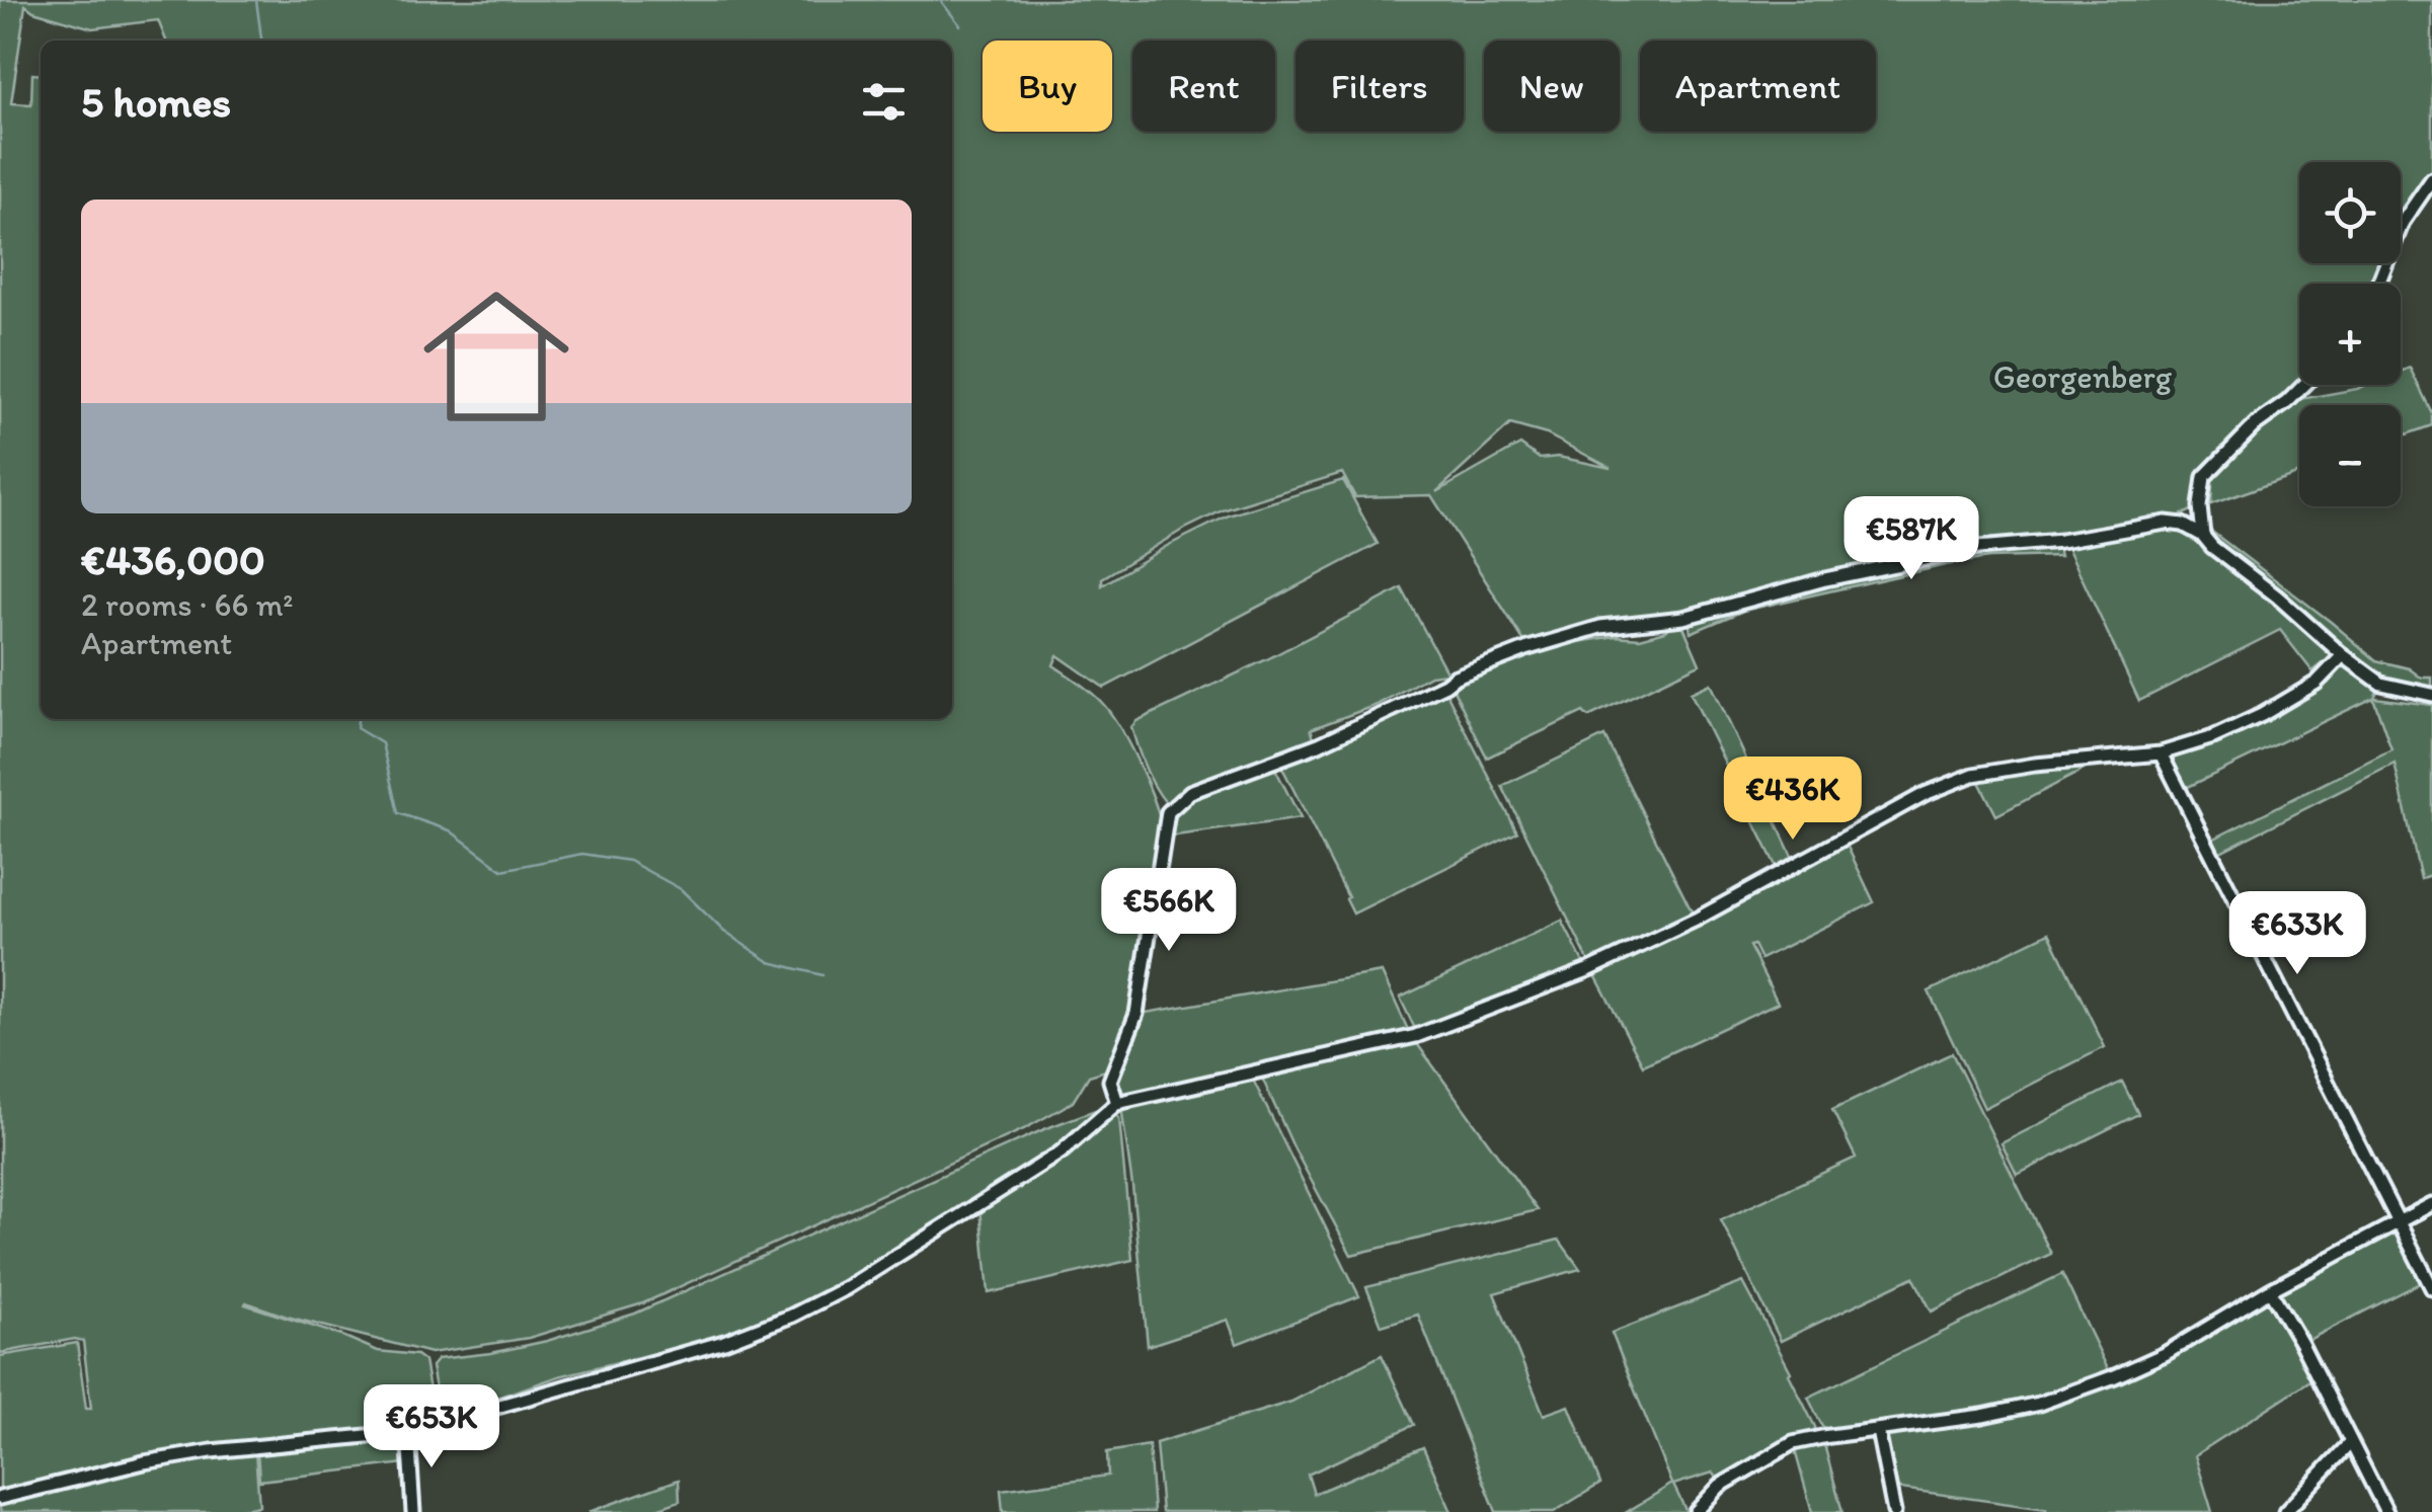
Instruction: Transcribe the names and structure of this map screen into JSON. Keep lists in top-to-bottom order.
{
  "parks": ["Georgenberg"],
  "page": {
    "chip": [
      "Buy",
      "Rent",
      "Filters",
      "New",
      "Apartment"
    ],
    "heading": "5 homes",
    "map_buttons": ["+", "−"],
    "list": [
      {
        "name": "€436,000",
        "note": "2 rooms · 66 m² · Apartment"
      }
    ],
    "price": [
      "€587K",
      "€436K",
      "€566K",
      "€633K",
      "€653K"
    ]
  }
}
